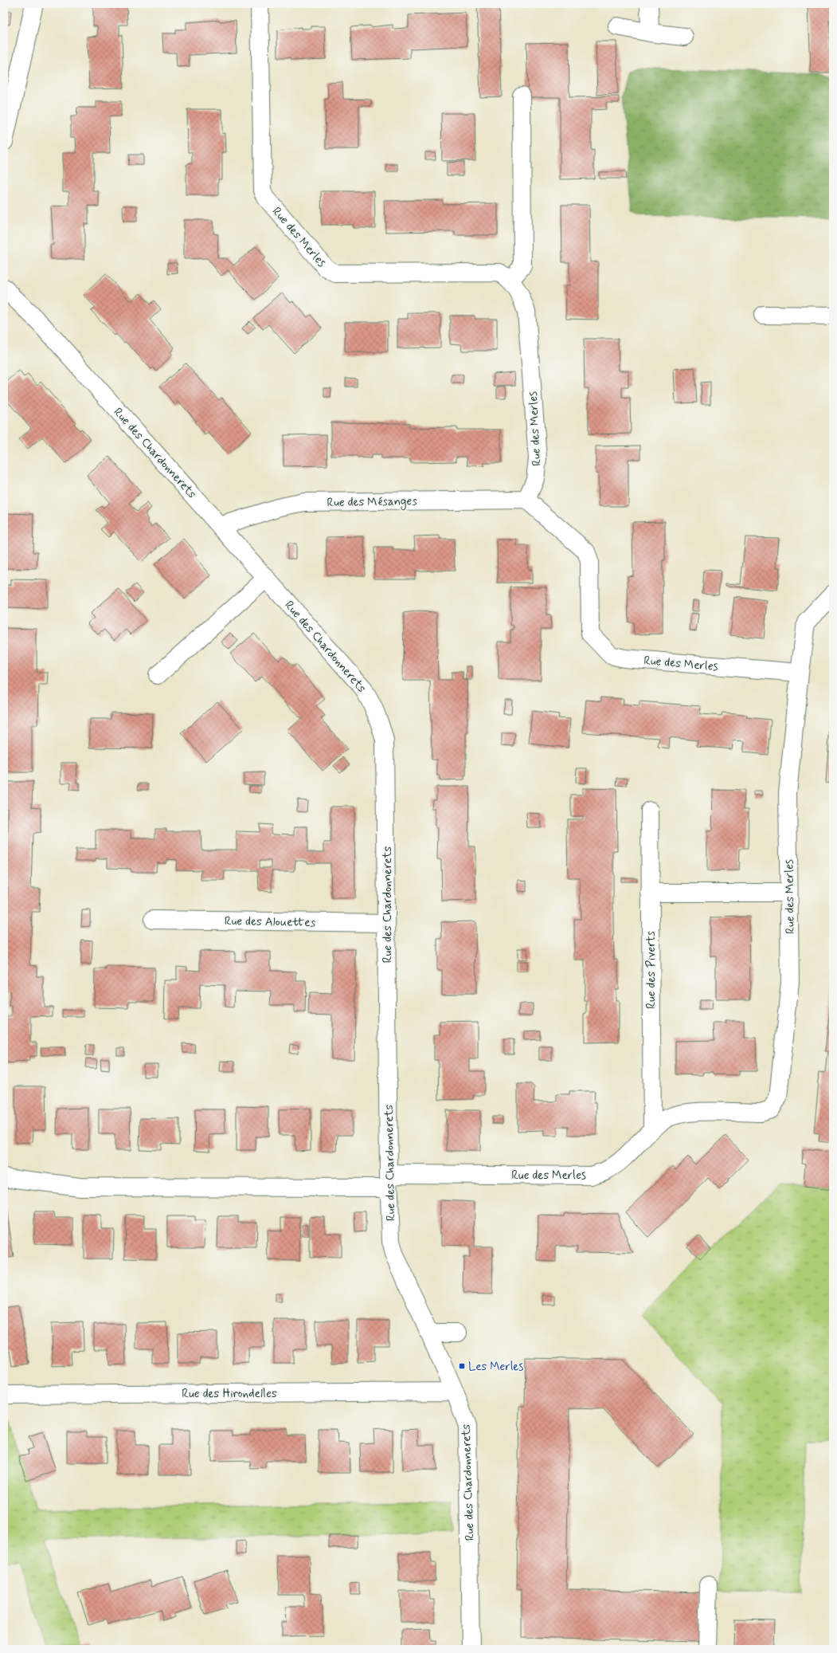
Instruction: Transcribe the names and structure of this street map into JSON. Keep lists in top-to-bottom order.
{
  "streets": {
    "street": [
      "Rue des Merles",
      "Rue des Chardonnerets",
      "Rue des Mésanges",
      "Rue des Alouettes",
      "Rue des Piverts",
      "Rue des Hirondelles"
    ]
  },
  "crossings": [
    ["Rue des Merles", "Rue des Chardonnerets"],
    ["Rue des Merles", "Rue des Mésanges"],
    ["Rue des Merles", "Rue des Piverts"],
    ["Rue des Chardonnerets", "Rue des Mésanges"],
    ["Rue des Chardonnerets", "Rue des Alouettes"],
    ["Rue des Chardonnerets", "Rue des Hirondelles"]
  ],
  "places": {
    "transit": ["Les Merles"]
  }
}
